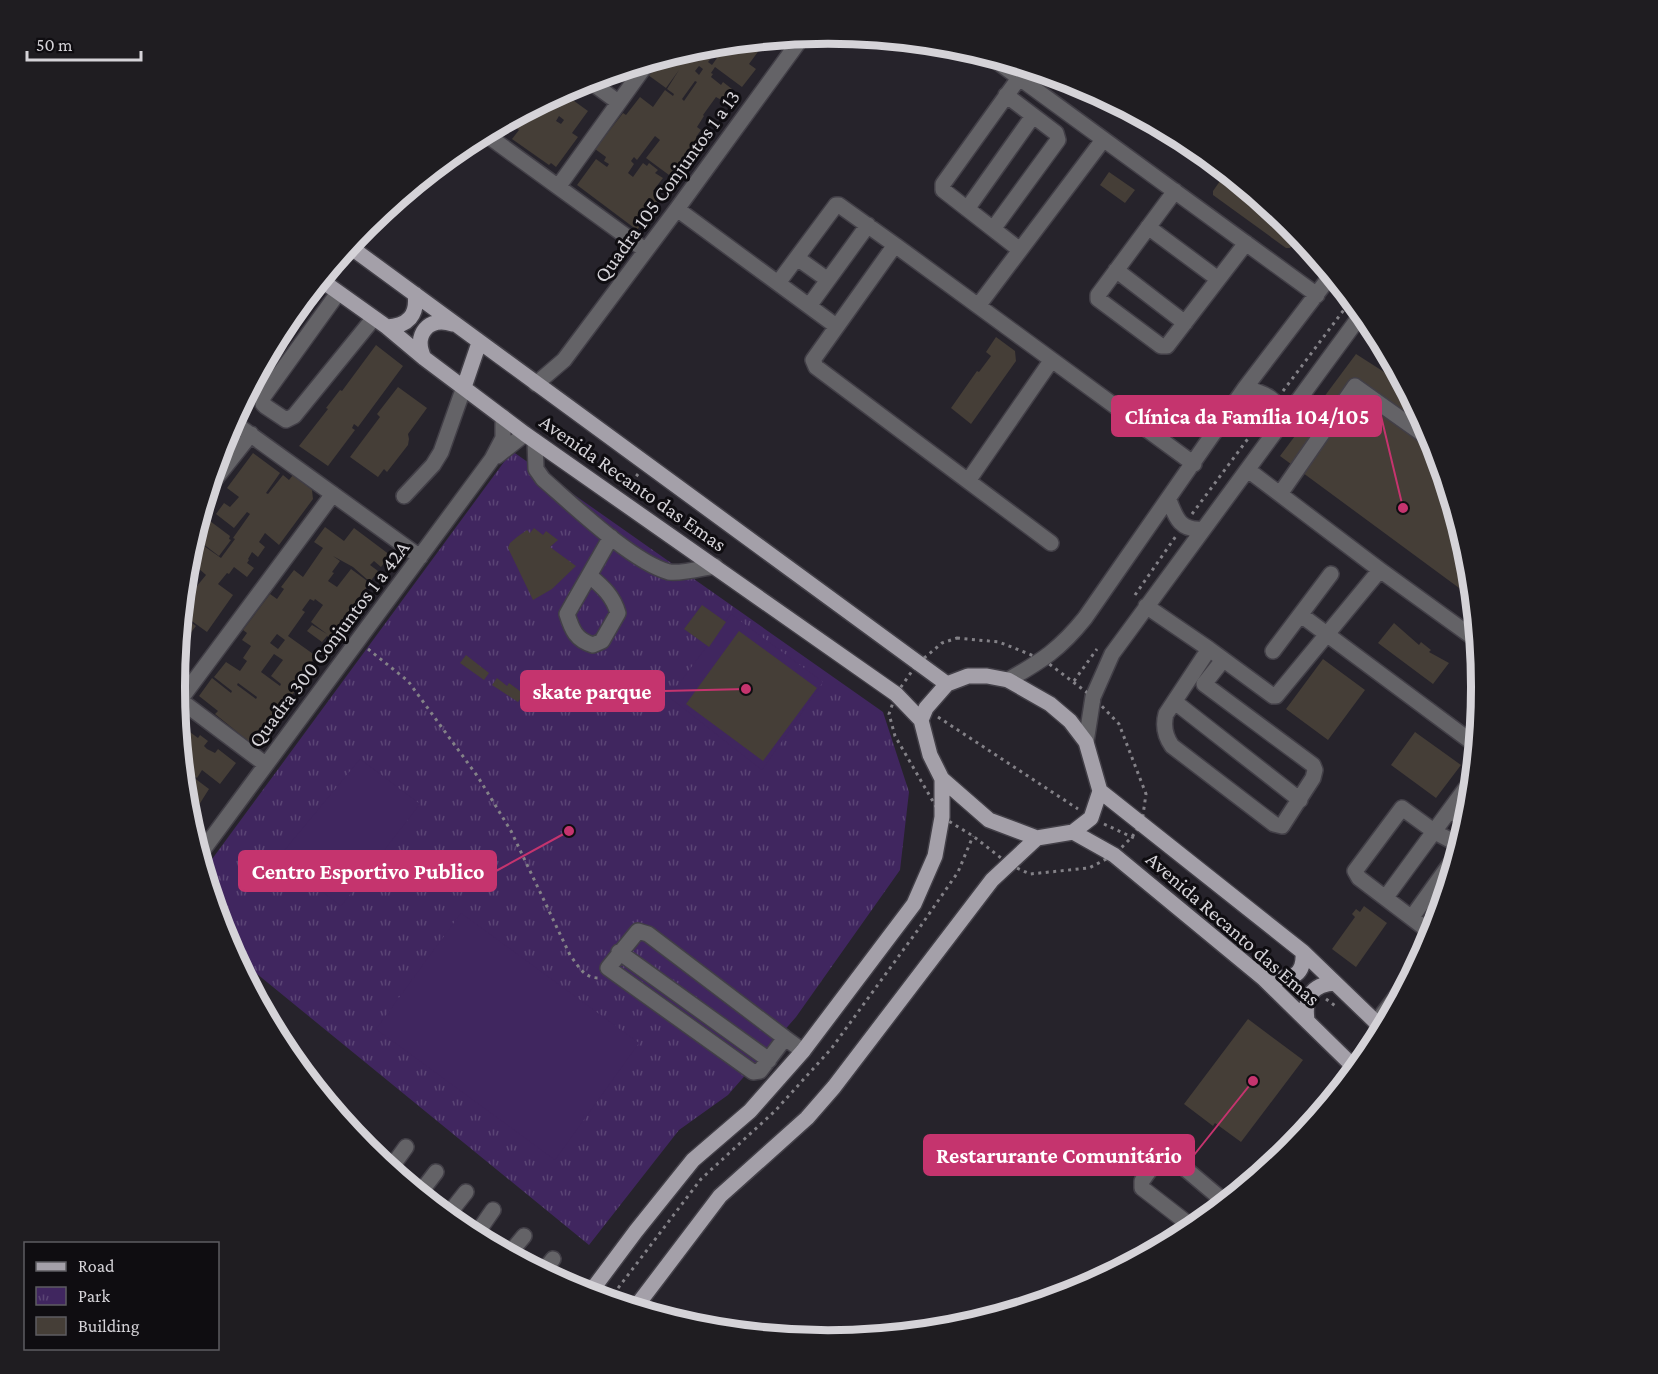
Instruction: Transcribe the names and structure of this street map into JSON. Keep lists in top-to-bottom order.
{
  "streets": {
    "main road": ["Avenida Recanto das Emas"],
    "street": ["Quadra 105 Conjuntos 1 a 13", "Quadra 300 Conjuntos 1 a 42A"]
  },
  "crossings": [
    ["Quadra 105 Conjuntos 1 a 13", "Avenida Recanto das Emas"],
    ["Avenida Recanto das Emas", "Quadra 300 Conjuntos 1 a 42A"]
  ],
  "places": [
    "Clínica da Família 104/105",
    "skate parque",
    "Centro Esportivo Publico",
    "Restarurante Comunitário"
  ],
  "legend": ["Road", "Park", "Building"],
  "scale_bar": "50 m"
}
